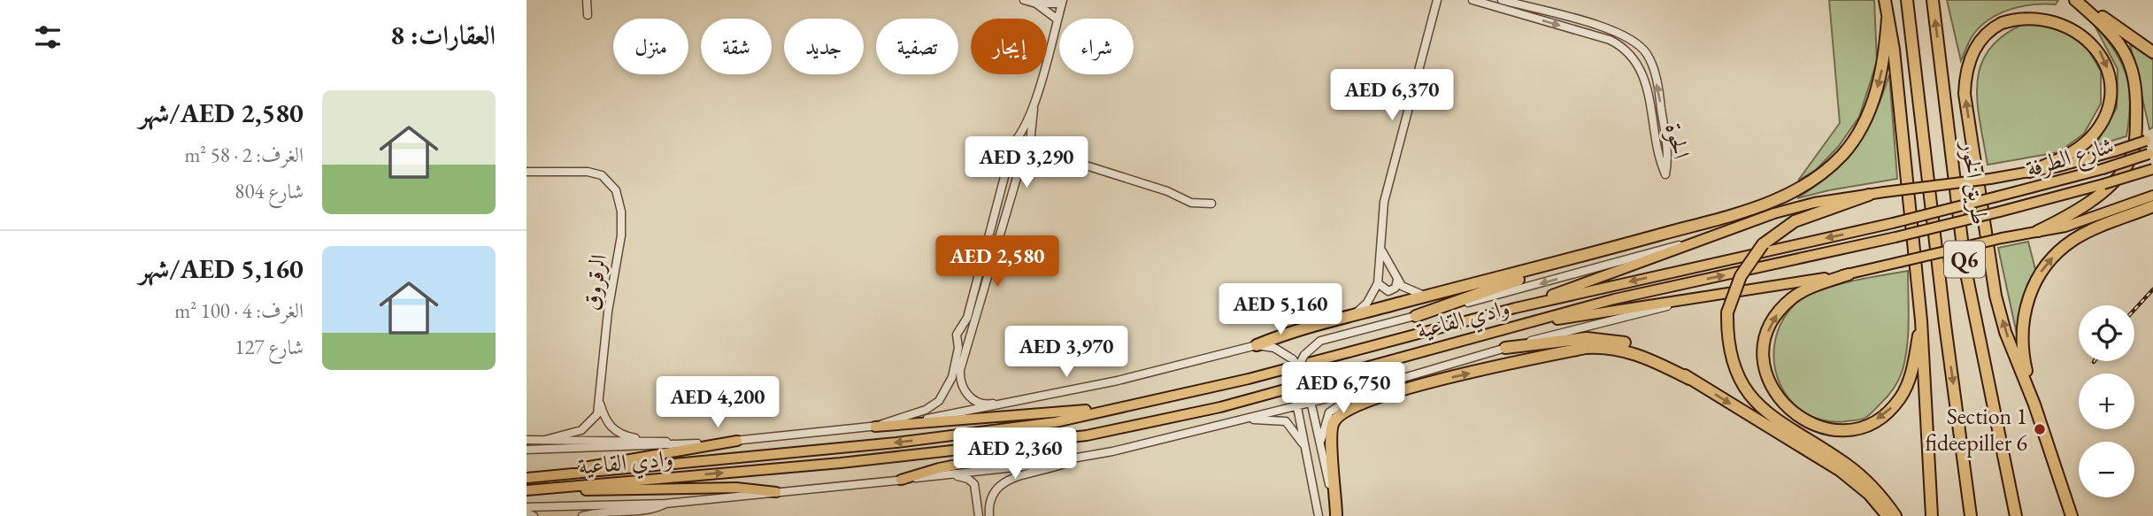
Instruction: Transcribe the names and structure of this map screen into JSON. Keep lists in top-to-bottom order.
{
  "streets": {
    "highway": ["طريق الخور", "Q6"],
    "main road": ["شارع الطرفة", "وادي القاعية"],
    "street": ["الحوة", "الرقروق"]
  },
  "crossings": [
    ["شارع الطرفة", "وادي القاعية"]
  ],
  "places": ["Section 1 fideepiller 6"],
  "page": {
    "heading": "العقارات: 8",
    "chip": [
      "شراء",
      "إيجار",
      "تصفية",
      "جديد",
      "شقة",
      "منزل"
    ],
    "price": [
      "AED 6,370",
      "AED 3,290",
      "AED 2,580",
      "AED 5,160",
      "AED 3,970",
      "AED 6,750",
      "AED 4,200",
      "AED 2,360"
    ],
    "list": [
      {
        "name": "AED 2,580/شهر",
        "note": "الغرف: 2 · 58 m² · شارع 804"
      },
      {
        "name": "AED 5,160/شهر",
        "note": "الغرف: 4 · 100 m² · شارع 127"
      }
    ],
    "map_buttons": ["+", "−"]
  }
}
